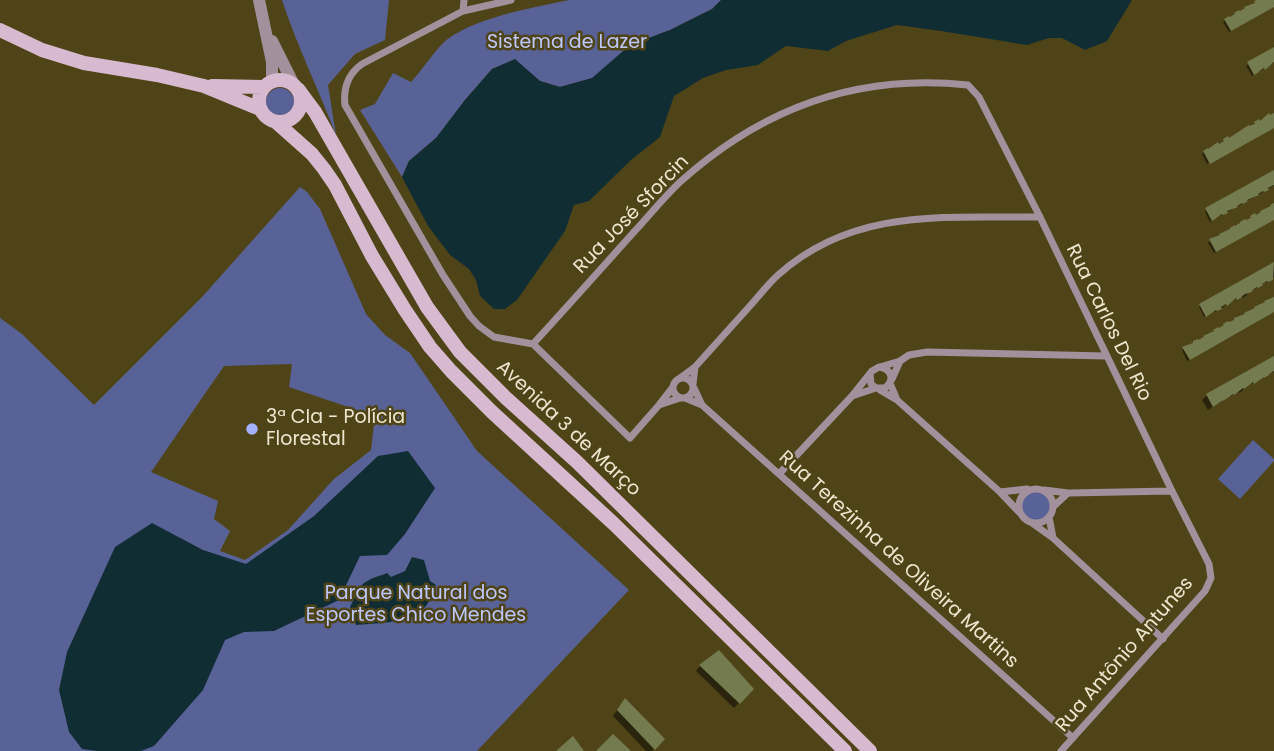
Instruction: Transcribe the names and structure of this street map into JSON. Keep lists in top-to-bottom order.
{
  "streets": {
    "main road": ["Avenida 3 de Março"],
    "street": [
      "Rua José Sforcin",
      "Rua Carlos Del Rio",
      "Rua Terezinha de Oliveira Martins",
      "Rua Antônio Antunes"
    ]
  },
  "crossings": [
    ["Rua José Sforcin", "Rua Carlos Del Rio"],
    ["Rua Carlos Del Rio", "Rua Antônio Antunes"],
    ["Rua Terezinha de Oliveira Martins", "Rua Antônio Antunes"]
  ],
  "parks": ["Sistema de Lazer", "Parque Natural dos Esportes Chico Mendes"],
  "places": ["3ª CIa - Polícia Florestal"]
}
